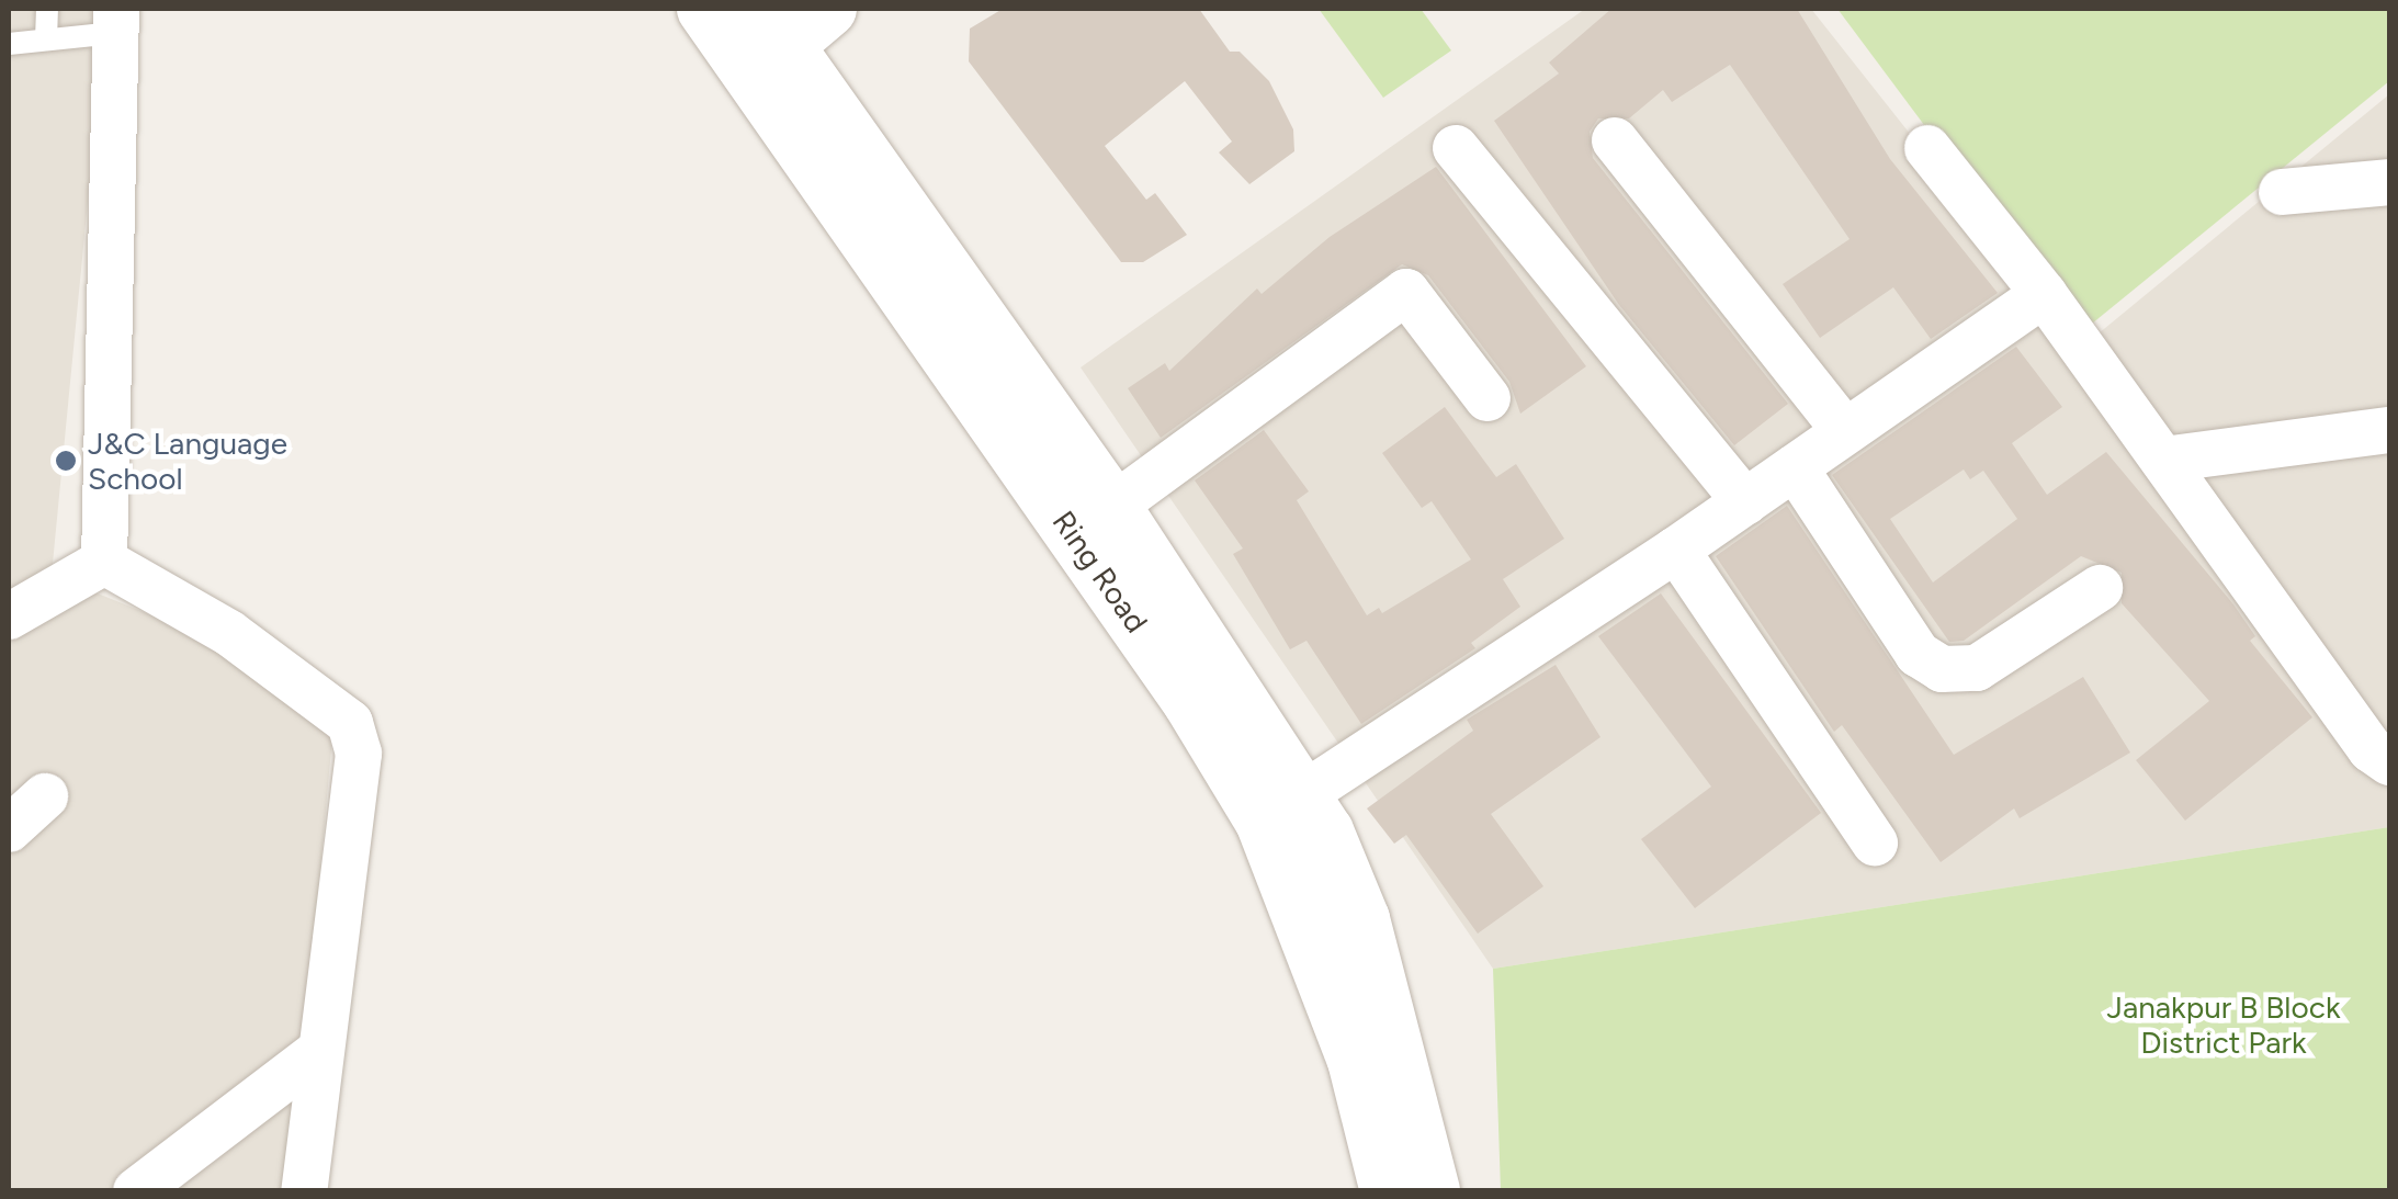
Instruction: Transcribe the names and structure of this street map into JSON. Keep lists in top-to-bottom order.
{
  "streets": {
    "street": ["Ring Road"]
  },
  "parks": ["Janakpur B Block District Park"],
  "places": ["J&C Language School"]
}
